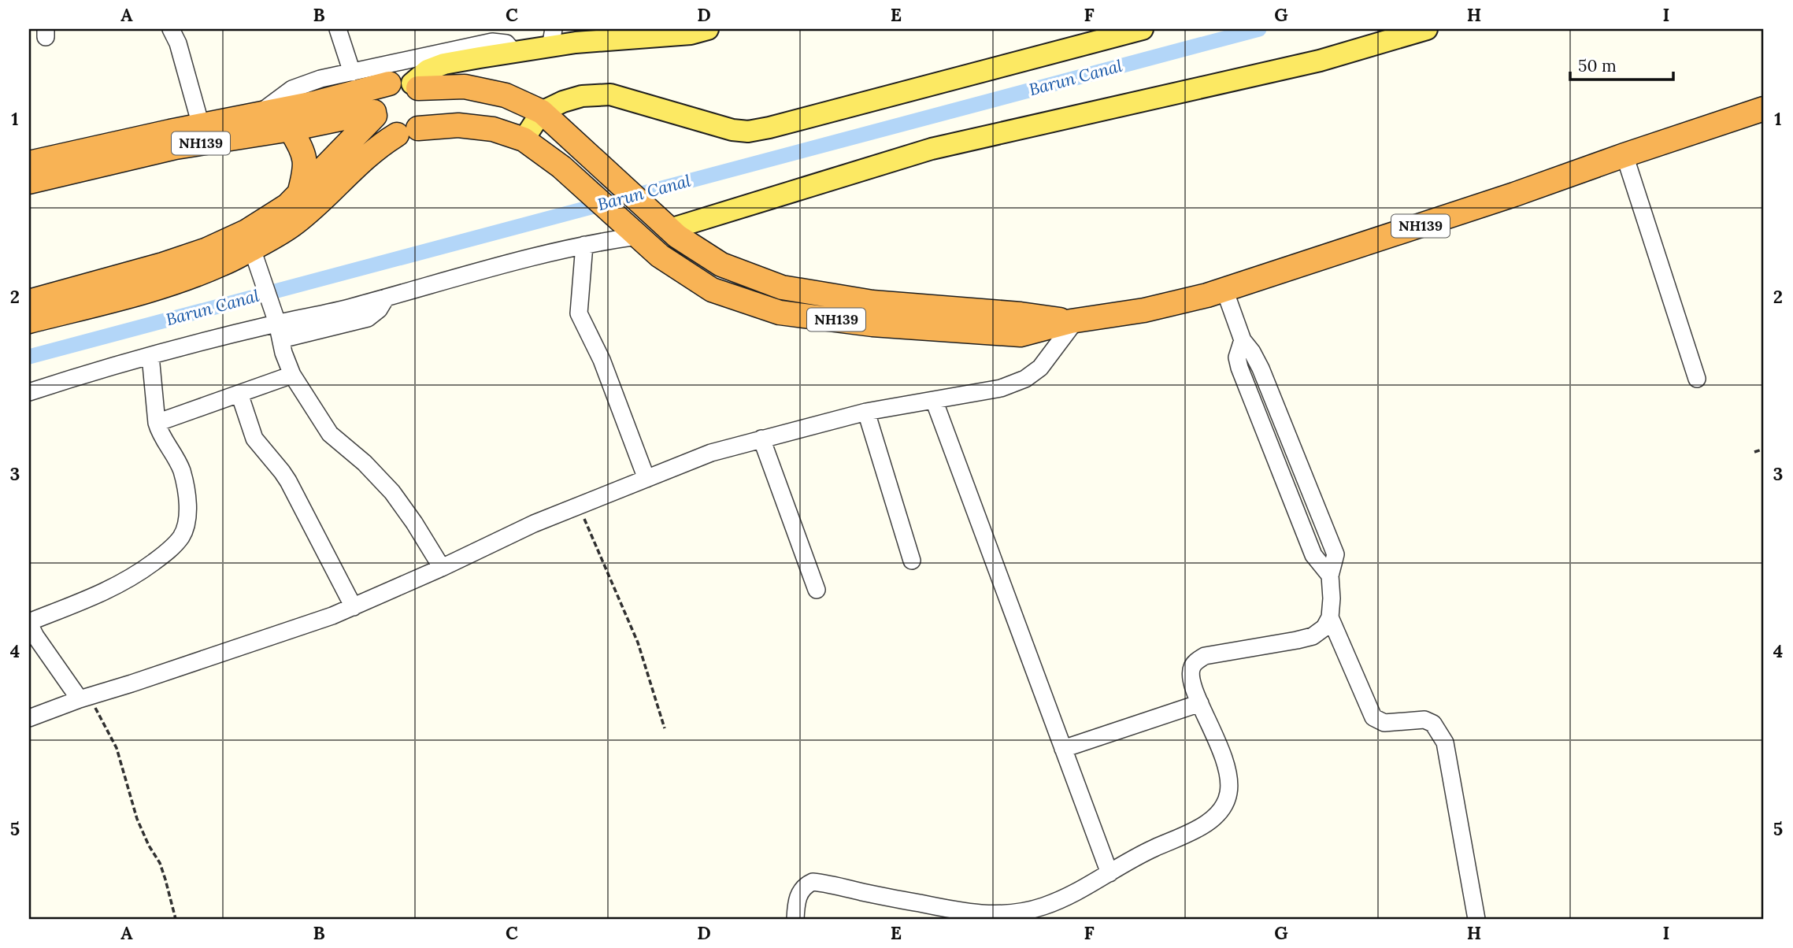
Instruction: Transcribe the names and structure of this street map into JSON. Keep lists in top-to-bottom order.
{
  "streets": {
    "highway": ["NH139"]
  },
  "water": ["Barun Canal"],
  "scale_bar": "50 m",
  "grid": {
    "columns": [
      "A",
      "B",
      "C",
      "D",
      "E",
      "F",
      "G",
      "H",
      "I"
    ],
    "rows": [
      "1",
      "2",
      "3",
      "4",
      "5"
    ]
  }
}
